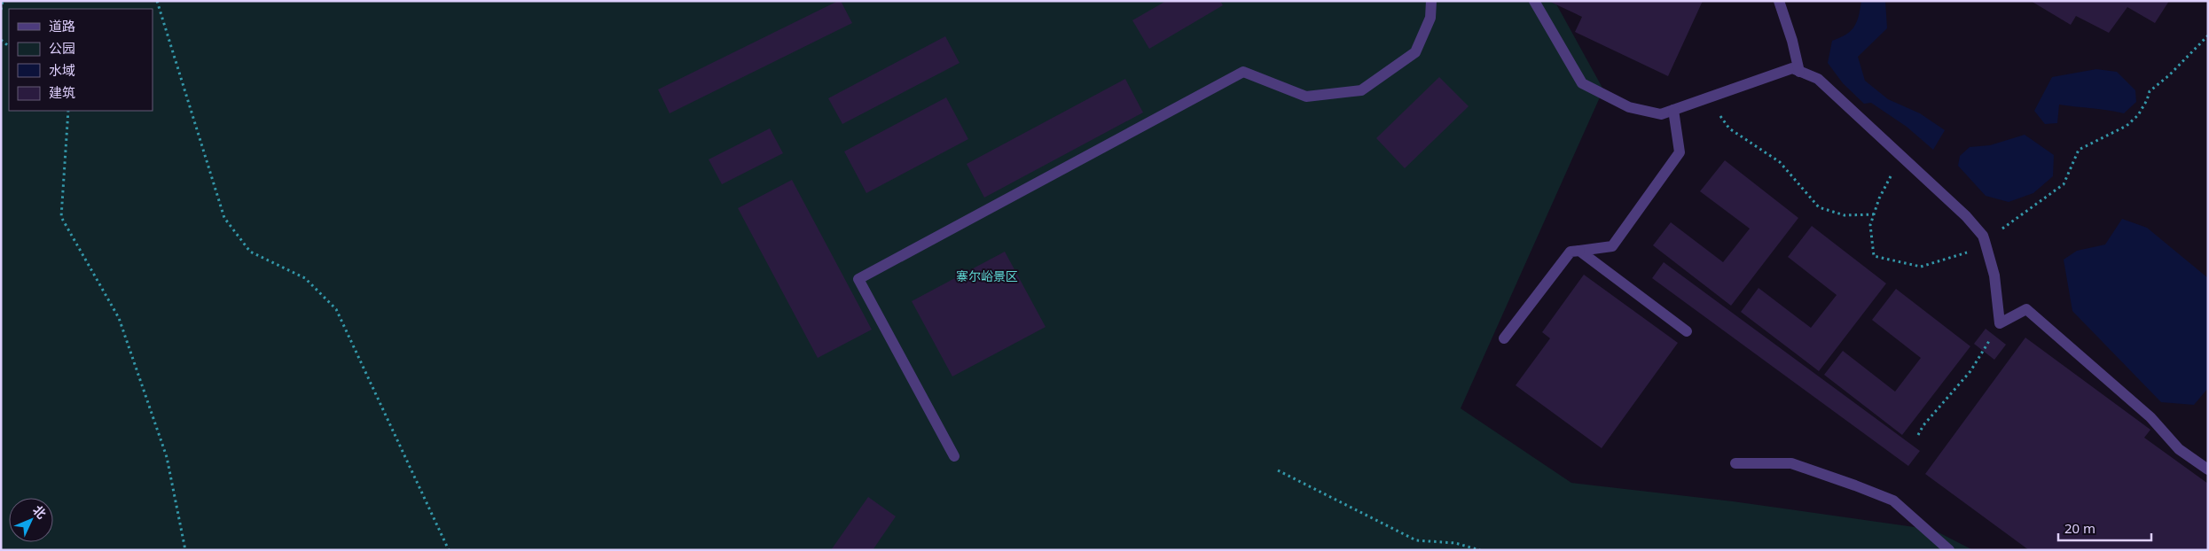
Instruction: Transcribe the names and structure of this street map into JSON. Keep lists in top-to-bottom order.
{
  "parks": ["寨尔峪景区"],
  "legend": [
    "道路",
    "公园",
    "水域",
    "建筑"
  ],
  "scale_bar": "20 m",
  "north": "top right"
}
